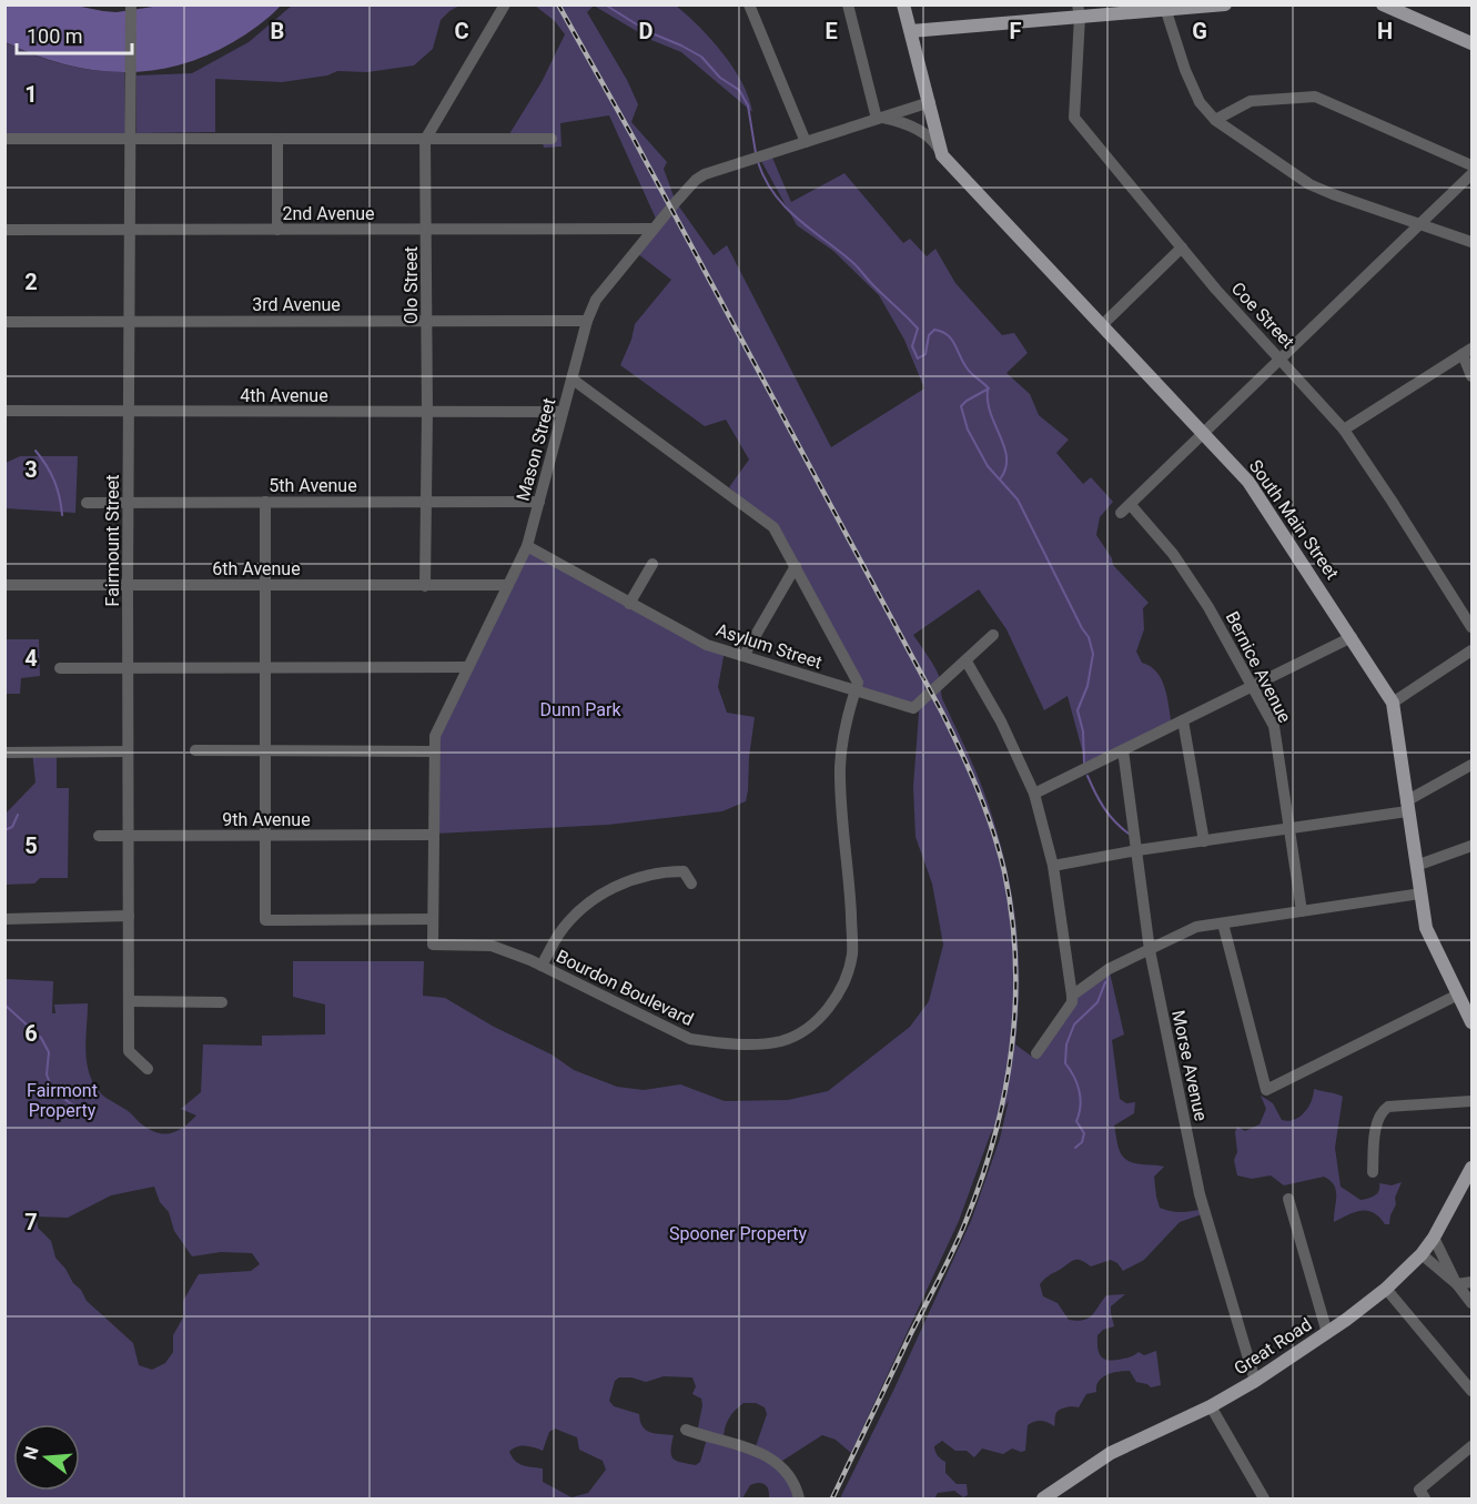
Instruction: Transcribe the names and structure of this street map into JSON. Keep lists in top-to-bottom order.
{
  "streets": {
    "main road": ["South Main Street", "Great Road"],
    "street": [
      "2nd Avenue",
      "Olo Street",
      "3rd Avenue",
      "Coe Street",
      "4th Avenue",
      "Mason Street",
      "5th Avenue",
      "Fairmount Street",
      "6th Avenue",
      "Asylum Street",
      "Bernice Avenue",
      "9th Avenue",
      "Bourdon Boulevard",
      "Morse Avenue"
    ]
  },
  "crossings": [
    ["2nd Avenue", "Olo Street"],
    ["2nd Avenue", "Mason Street"],
    ["2nd Avenue", "Fairmount Street"],
    ["Olo Street", "3rd Avenue"],
    ["Olo Street", "4th Avenue"],
    ["Olo Street", "5th Avenue"],
    ["Olo Street", "6th Avenue"],
    ["3rd Avenue", "Mason Street"],
    ["3rd Avenue", "Fairmount Street"],
    ["4th Avenue", "Mason Street"],
    ["4th Avenue", "Fairmount Street"],
    ["Mason Street", "5th Avenue"],
    ["Mason Street", "6th Avenue"],
    ["Mason Street", "Asylum Street"],
    ["Mason Street", "9th Avenue"],
    ["Mason Street", "Bourdon Boulevard"],
    ["5th Avenue", "Fairmount Street"],
    ["South Main Street", "Bernice Avenue"],
    ["Fairmount Street", "6th Avenue"],
    ["Fairmount Street", "9th Avenue"],
    ["Asylum Street", "Bourdon Boulevard"],
    ["Morse Avenue", "Great Road"]
  ],
  "parks": ["Dunn Park", "Fairmont Property", "Spooner Property"],
  "scale_bar": "100 m",
  "north": "left",
  "grid": {
    "columns": [
      "B",
      "C",
      "D",
      "E",
      "F",
      "G",
      "H"
    ],
    "rows": [
      "1",
      "2",
      "3",
      "4",
      "5",
      "6",
      "7"
    ]
  }
}
